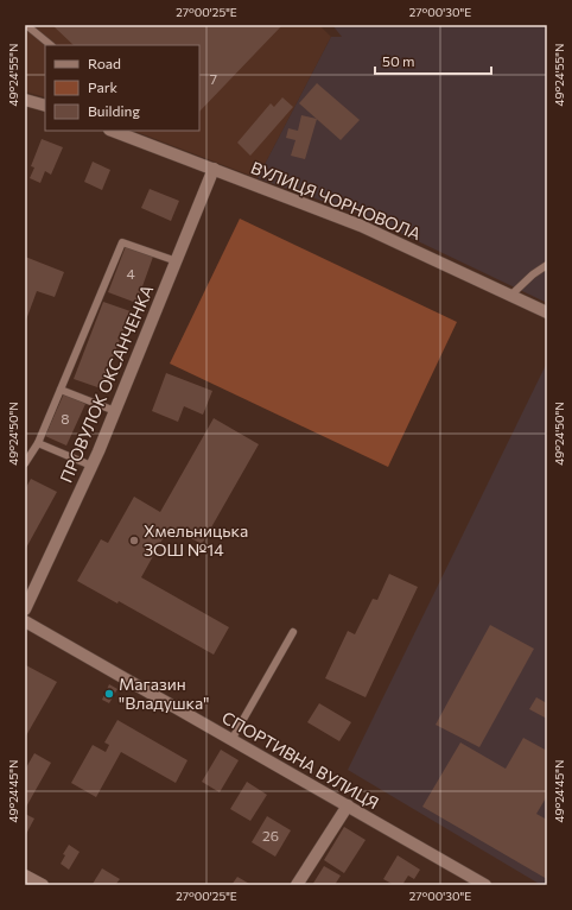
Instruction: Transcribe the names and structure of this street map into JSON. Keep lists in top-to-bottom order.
{
  "streets": {
    "street": ["ВУЛИЦЯ ЧОРНОВОЛА", "ПРОВУЛОК ОКСАНЧЕНКА", "СПОРТИВНА ВУЛИЦЯ"]
  },
  "crossings": [
    ["ВУЛИЦЯ ЧОРНОВОЛА", "ПРОВУЛОК ОКСАНЧЕНКА"]
  ],
  "places": ["Хмельницька ЗОШ №14", "Магазин \"Владушка\""],
  "house_numbers": [
    "7",
    "4",
    "8",
    "26"
  ],
  "legend": ["Road", "Park", "Building"],
  "scale_bar": "50 m",
  "coordinates": [
    "27°00'25\"E",
    "27°00'30\"E",
    "49°24'55\"N",
    "49°24'50\"N",
    "49°24'45\"N"
  ]
}
